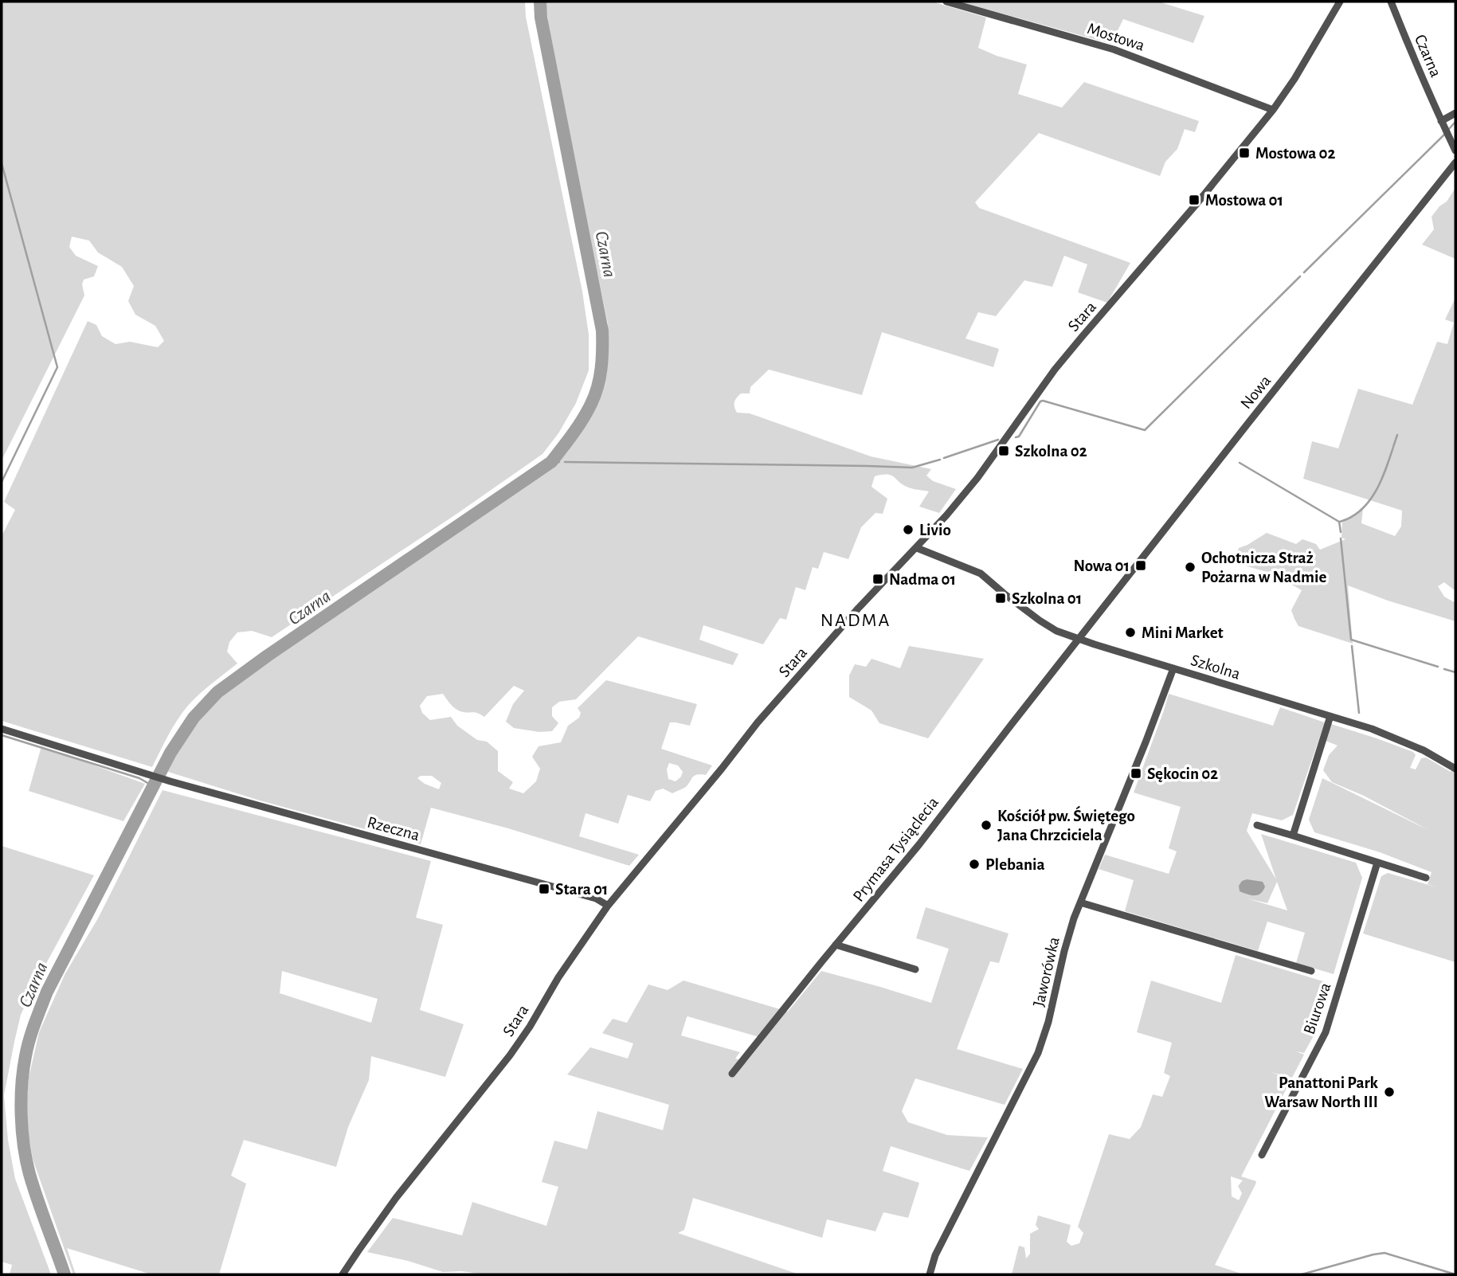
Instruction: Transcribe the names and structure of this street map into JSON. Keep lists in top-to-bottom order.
{
  "streets": {
    "street": [
      "Mostowa",
      "Czarna",
      "Stara",
      "Nowa",
      "Szkolna",
      "Rzeczna",
      "Prymasa Tysiąclecia",
      "Jaworówka",
      "Biurowa"
    ]
  },
  "crossings": [
    ["Mostowa", "Stara"],
    ["Stara", "Szkolna"],
    ["Stara", "Rzeczna"],
    ["Nowa", "Szkolna"],
    ["Nowa", "Prymasa Tysiąclecia"],
    ["Szkolna", "Prymasa Tysiąclecia"],
    ["Szkolna", "Jaworówka"]
  ],
  "districts": ["NADMA"],
  "water": ["Czarna"],
  "places": {
    "transit": [
      "Mostowa 02",
      "Mostowa 01",
      "Szkolna 02",
      "Nowa 01",
      "Nadma 01",
      "Szkolna 01",
      "Sękocin 02",
      "Stara 01"
    ],
    "other": [
      "Livio",
      "Ochotnicza Straż Pożarna w Nadmie",
      "Mini Market",
      "Kościół pw. Świętego Jana Chrzciciela",
      "Plebania",
      "Panattoni Park Warsaw North III"
    ]
  }
}
